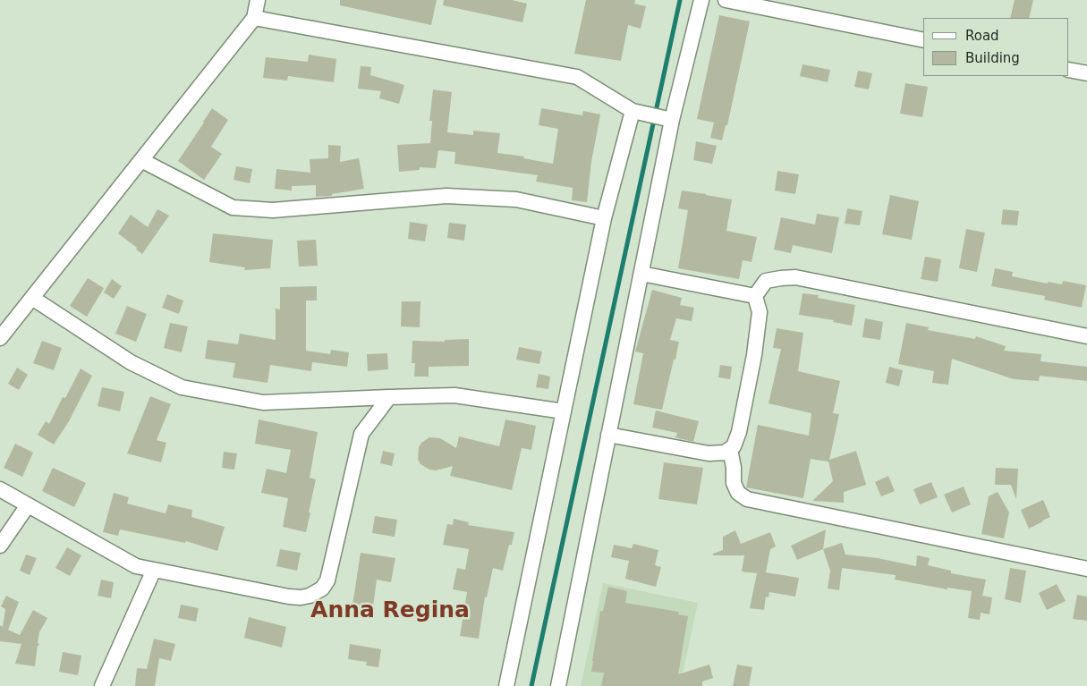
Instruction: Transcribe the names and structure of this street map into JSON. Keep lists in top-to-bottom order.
{
  "districts": ["Anna Regina"],
  "legend": ["Road", "Building"]
}
